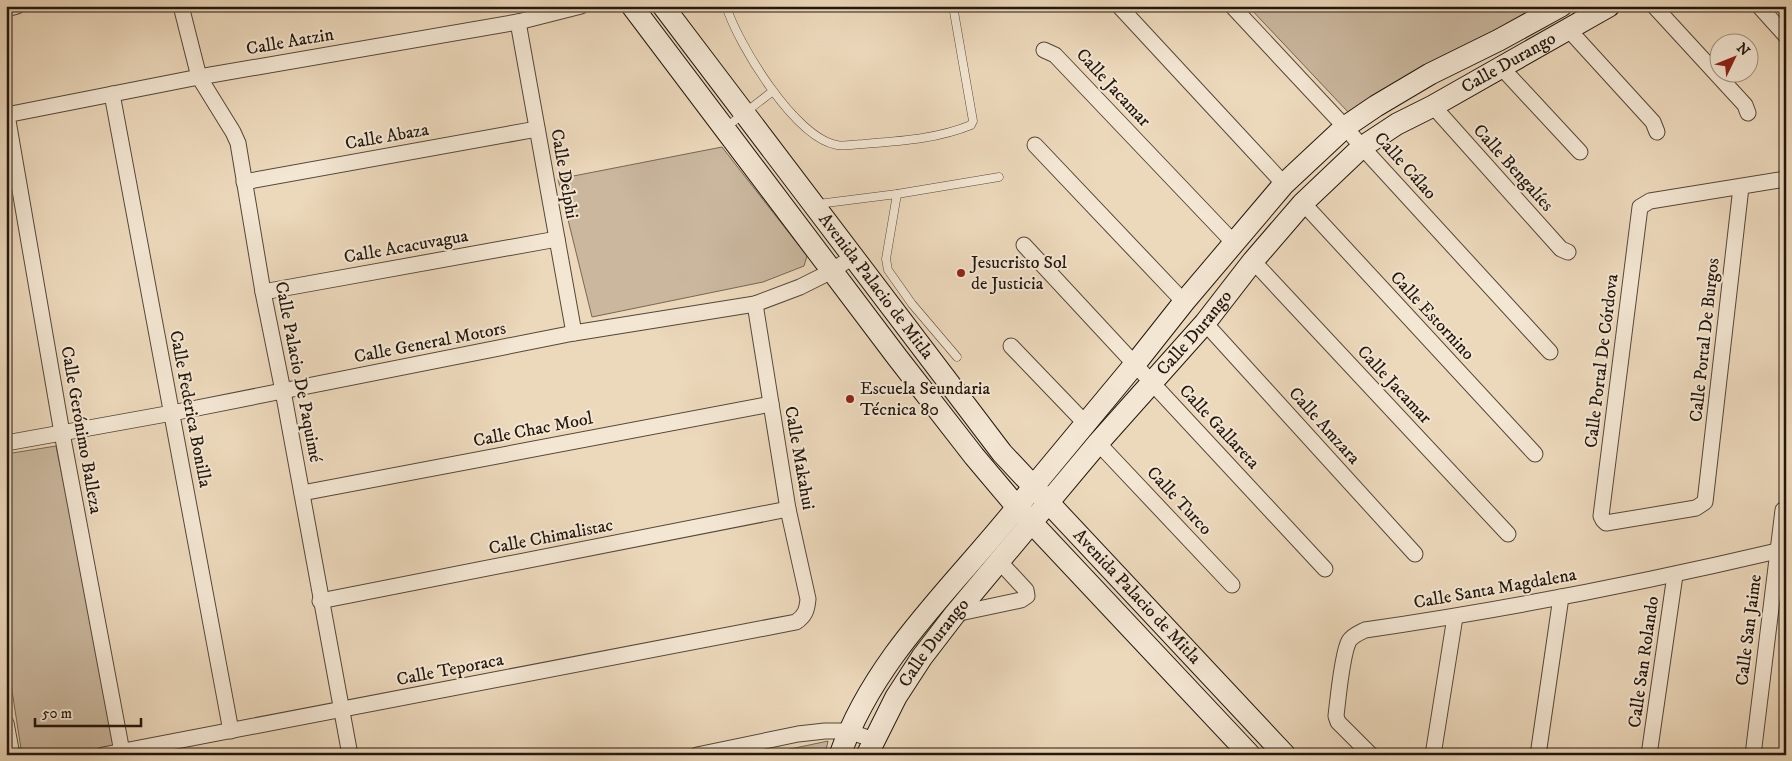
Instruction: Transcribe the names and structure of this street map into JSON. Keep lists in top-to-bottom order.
{
  "streets": {
    "main road": ["Calle Durango", "Avenida Palacio de Mitla"],
    "street": [
      "Calle Aatzin",
      "Calle Jacamar",
      "Calle Abaza",
      "Calle Cálao",
      "Calle Bengalíes",
      "Calle Delphi",
      "Calle Acacuvagua",
      "Calle Estornino",
      "Calle Portal De Burgos",
      "Calle General Motors",
      "Calle Portal De Córdova",
      "Calle Palacio De Paquimé",
      "Calle Federica Bonilla",
      "Calle Amzara",
      "Calle Gallareta",
      "Calle Gerónimo Balleza",
      "Calle Chac Mool",
      "Calle Makahui",
      "Calle Turco",
      "Calle Chimalistac",
      "Calle Santa Magdalena",
      "Calle San Jaime",
      "Calle San Rolando",
      "Calle Teporaca"
    ]
  },
  "crossings": [
    ["Calle Aatzin", "Calle Delphi"],
    ["Calle Aatzin", "Calle Palacio De Paquimé"],
    ["Calle Aatzin", "Calle Federica Bonilla"],
    ["Calle Aatzin", "Calle Gerónimo Balleza"],
    ["Calle Durango", "Calle Jacamar"],
    ["Calle Durango", "Calle Cálao"],
    ["Calle Durango", "Calle Bengalíes"],
    ["Calle Durango", "Avenida Palacio de Mitla"],
    ["Calle Durango", "Calle Estornino"],
    ["Calle Durango", "Calle Amzara"],
    ["Calle Durango", "Calle Gallareta"],
    ["Calle Durango", "Calle Turco"],
    ["Calle Abaza", "Calle Delphi"],
    ["Calle Abaza", "Calle Palacio De Paquimé"],
    ["Calle Delphi", "Calle Acacuvagua"],
    ["Calle Delphi", "Calle General Motors"],
    ["Calle Acacuvagua", "Calle Palacio De Paquimé"],
    ["Avenida Palacio de Mitla", "Calle General Motors"],
    ["Calle Portal De Burgos", "Calle Portal De Córdova"],
    ["Calle General Motors", "Calle Palacio De Paquimé"],
    ["Calle General Motors", "Calle Federica Bonilla"],
    ["Calle General Motors", "Calle Gerónimo Balleza"],
    ["Calle General Motors", "Calle Makahui"],
    ["Calle Palacio De Paquimé", "Calle Chac Mool"],
    ["Calle Palacio De Paquimé", "Calle Chimalistac"],
    ["Calle Palacio De Paquimé", "Calle Teporaca"],
    ["Calle Federica Bonilla", "Calle Teporaca"],
    ["Calle Gerónimo Balleza", "Calle Teporaca"],
    ["Calle Chac Mool", "Calle Makahui"],
    ["Calle Makahui", "Calle Chimalistac"],
    ["Calle Makahui", "Calle Teporaca"],
    ["Calle Santa Magdalena", "Calle San Jaime"],
    ["Calle Santa Magdalena", "Calle San Rolando"]
  ],
  "places": ["Jesucristo Sol de Justicia", "Escuela Seundaria Técnica 80"],
  "scale_bar": "50 m",
  "north": "top right"
}
